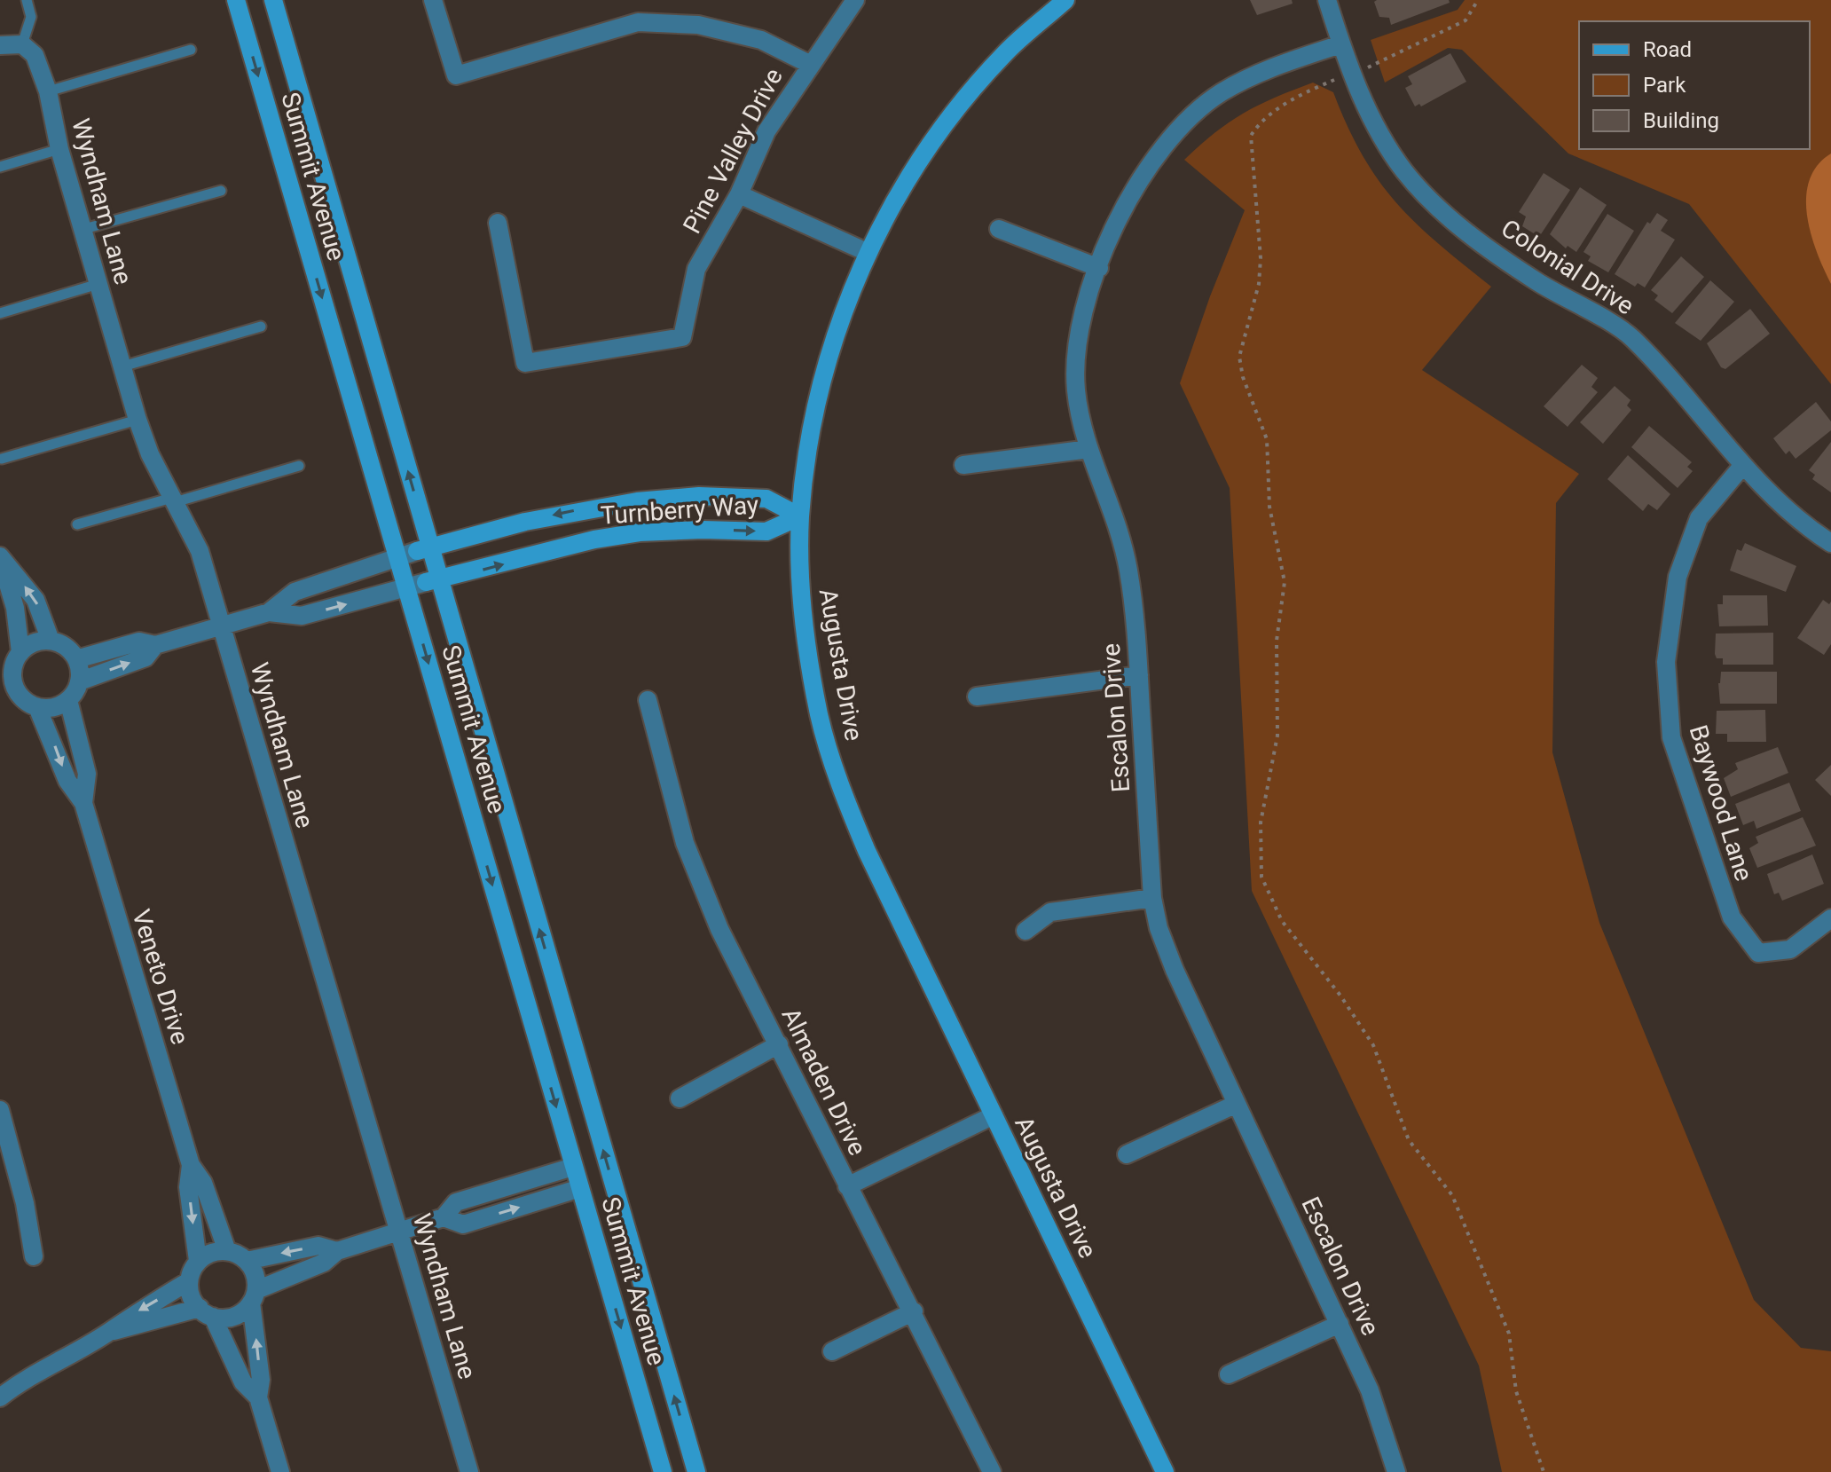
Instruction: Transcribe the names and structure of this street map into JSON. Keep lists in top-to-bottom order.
{
  "streets": {
    "main road": ["Summit Avenue", "Turnberry Way", "Augusta Drive"],
    "street": [
      "Pine Valley Drive",
      "Wyndham Lane",
      "Colonial Drive",
      "Escalon Drive",
      "Baywood Lane",
      "Veneto Drive",
      "Almaden Drive"
    ]
  },
  "crossings": [
    ["Summit Avenue", "Turnberry Way"],
    ["Colonial Drive", "Escalon Drive"],
    ["Colonial Drive", "Baywood Lane"],
    ["Turnberry Way", "Augusta Drive"]
  ],
  "legend": ["Road", "Park", "Building"]
}
